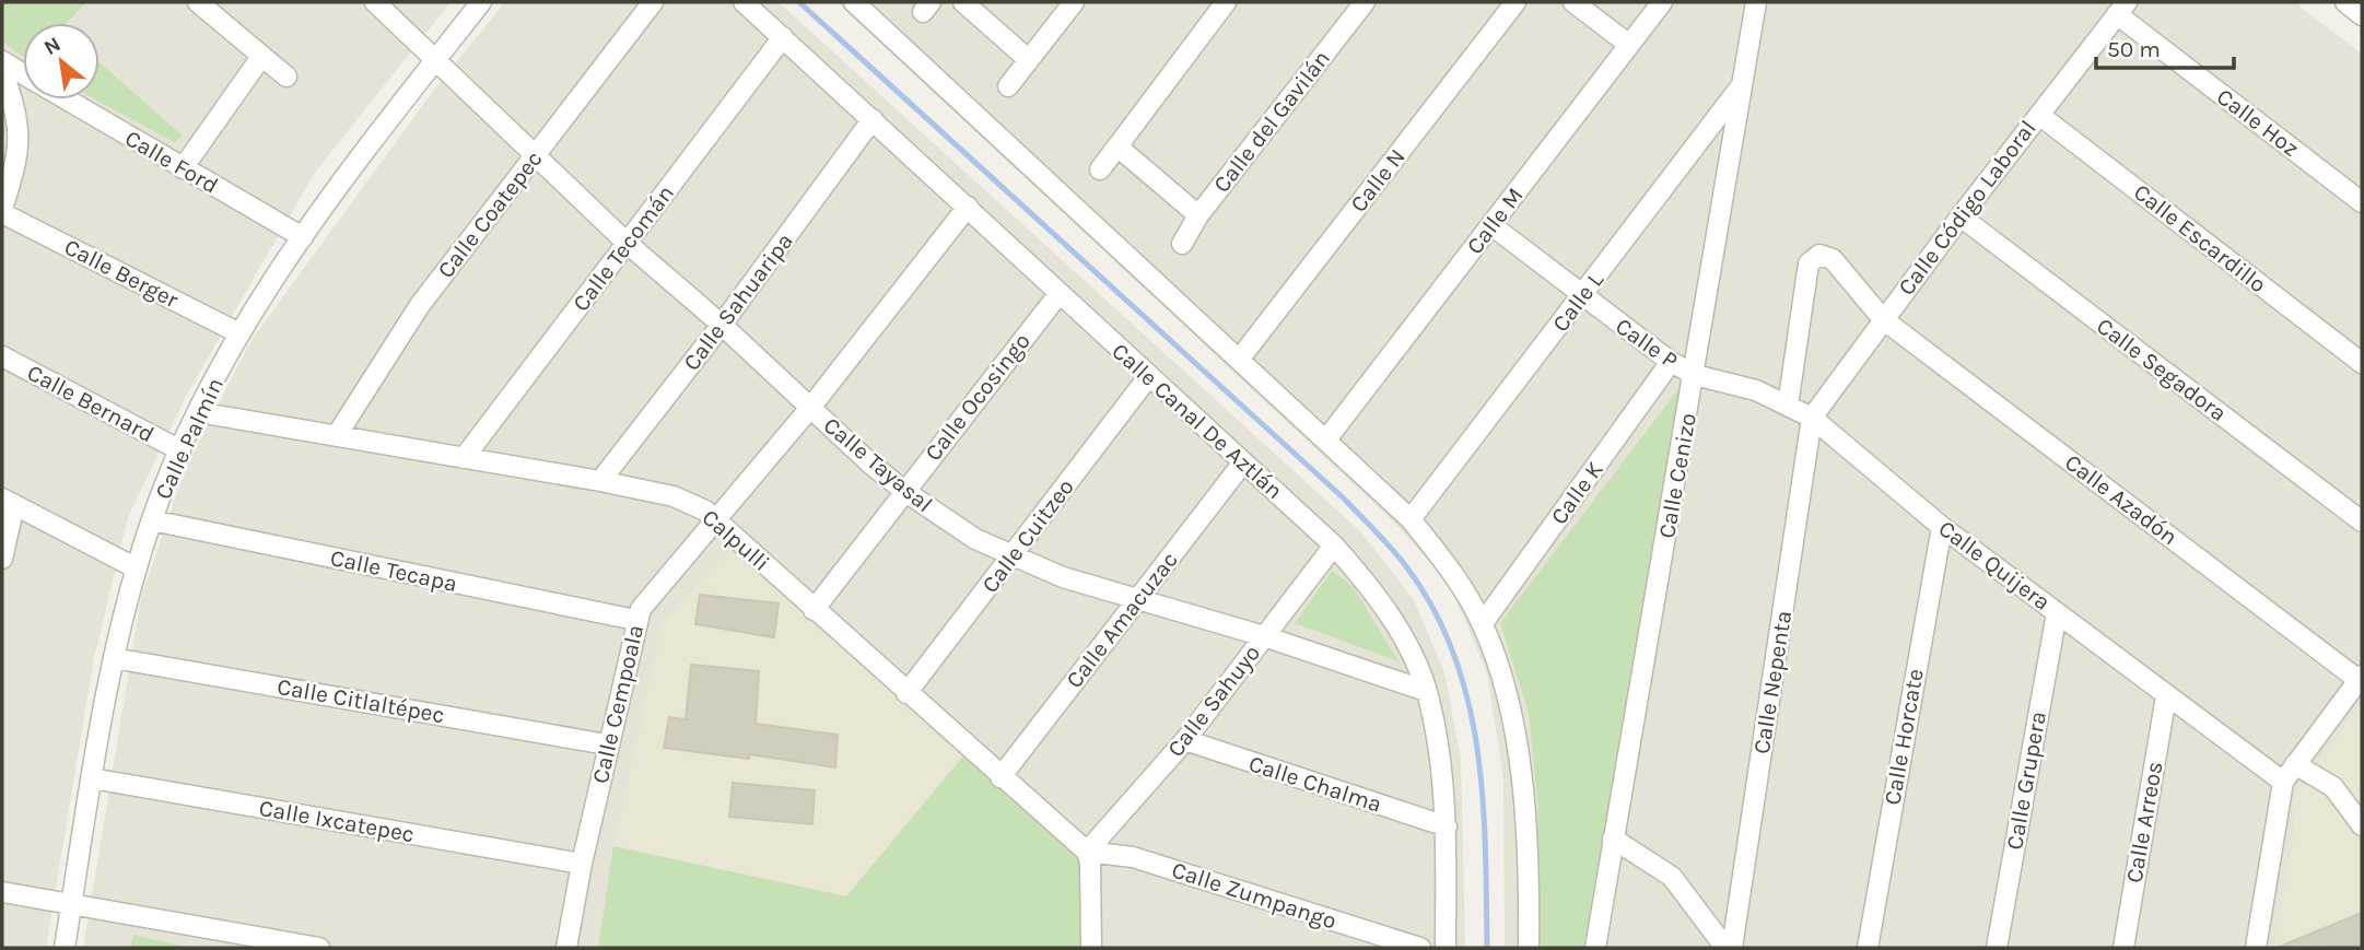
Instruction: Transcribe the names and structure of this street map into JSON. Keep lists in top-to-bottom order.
{
  "streets": {
    "street": [
      "Calle del Gavilán",
      "Calle Hoz",
      "Calle Ford",
      "Calle N",
      "Calle Código Laboral",
      "Calle Coatepec",
      "Calle M",
      "Calle Escardillo",
      "Calle Tecomán",
      "Calle Berger",
      "Calle Sahuaripa",
      "Calle L",
      "Calle P",
      "Calle Segadora",
      "Calle Ocosingo",
      "Calle Bernard",
      "Calle Canal De Aztlán",
      "Calle Palmín",
      "Calle Tayasal",
      "Calle Cenizo",
      "Calle K",
      "Calle Azadón",
      "Calle Cuitzeo",
      "Calpulli",
      "Calle Quijera",
      "Calle Tecapa",
      "Calle Amacuzac",
      "Calle Nepenta",
      "Calle Citlaltépec",
      "Calle Sahuyo",
      "Calle Cempoala",
      "Calle Horcate",
      "Calle Grupera",
      "Calle Chalma",
      "Calle Ixcatepec",
      "Calle Arreos",
      "Calle Zumpango"
    ]
  },
  "crossings": [
    ["Calle Hoz", "Calle Código Laboral"],
    ["Calle Ford", "Calle Palmín"],
    ["Calle Código Laboral", "Calle Escardillo"],
    ["Calle Código Laboral", "Calle Segadora"],
    ["Calle Código Laboral", "Calle Azadón"],
    ["Calle Código Laboral", "Calle Quijera"],
    ["Calle Código Laboral", "Calle Nepenta"],
    ["Calle Coatepec", "Calle Tayasal"],
    ["Calle Coatepec", "Calpulli"],
    ["Calle M", "Calle P"],
    ["Calle Tecomán", "Calle Canal De Aztlán"],
    ["Calle Tecomán", "Calle Tayasal"],
    ["Calle Tecomán", "Calpulli"],
    ["Calle Berger", "Calle Palmín"],
    ["Calle Sahuaripa", "Calle Canal De Aztlán"],
    ["Calle Sahuaripa", "Calle Tayasal"],
    ["Calle Sahuaripa", "Calpulli"],
    ["Calle L", "Calle P"],
    ["Calle L", "Calle Cenizo"],
    ["Calle P", "Calle Cenizo"],
    ["Calle P", "Calle K"],
    ["Calle P", "Calle Quijera"],
    ["Calle Ocosingo", "Calle Canal De Aztlán"],
    ["Calle Ocosingo", "Calle Tayasal"],
    ["Calle Ocosingo", "Calpulli"],
    ["Calle Bernard", "Calle Palmín"],
    ["Calle Canal De Aztlán", "Calle Tayasal"],
    ["Calle Canal De Aztlán", "Calle Cuitzeo"],
    ["Calle Canal De Aztlán", "Calle Amacuzac"],
    ["Calle Canal De Aztlán", "Calle Sahuyo"],
    ["Calle Canal De Aztlán", "Calle Cempoala"],
    ["Calle Canal De Aztlán", "Calle Chalma"],
    ["Calle Palmín", "Calle Tayasal"],
    ["Calle Palmín", "Calpulli"],
    ["Calle Palmín", "Calle Tecapa"],
    ["Calle Palmín", "Calle Citlaltépec"],
    ["Calle Palmín", "Calle Ixcatepec"],
    ["Calle Tayasal", "Calle Cuitzeo"],
    ["Calle Tayasal", "Calle Amacuzac"],
    ["Calle Tayasal", "Calle Sahuyo"],
    ["Calle Tayasal", "Calle Cempoala"],
    ["Calle Cenizo", "Calle Quijera"],
    ["Calle Azadón", "Calle Quijera"],
    ["Calle Cuitzeo", "Calpulli"],
    ["Calpulli", "Calle Amacuzac"],
    ["Calpulli", "Calle Sahuyo"],
    ["Calpulli", "Calle Cempoala"],
    ["Calpulli", "Calle Zumpango"],
    ["Calle Quijera", "Calle Nepenta"],
    ["Calle Quijera", "Calle Horcate"],
    ["Calle Quijera", "Calle Grupera"],
    ["Calle Quijera", "Calle Arreos"],
    ["Calle Tecapa", "Calle Cempoala"],
    ["Calle Citlaltépec", "Calle Cempoala"],
    ["Calle Sahuyo", "Calle Chalma"],
    ["Calle Sahuyo", "Calle Zumpango"],
    ["Calle Cempoala", "Calle Ixcatepec"]
  ],
  "scale_bar": "50 m",
  "north": "top left"
}
